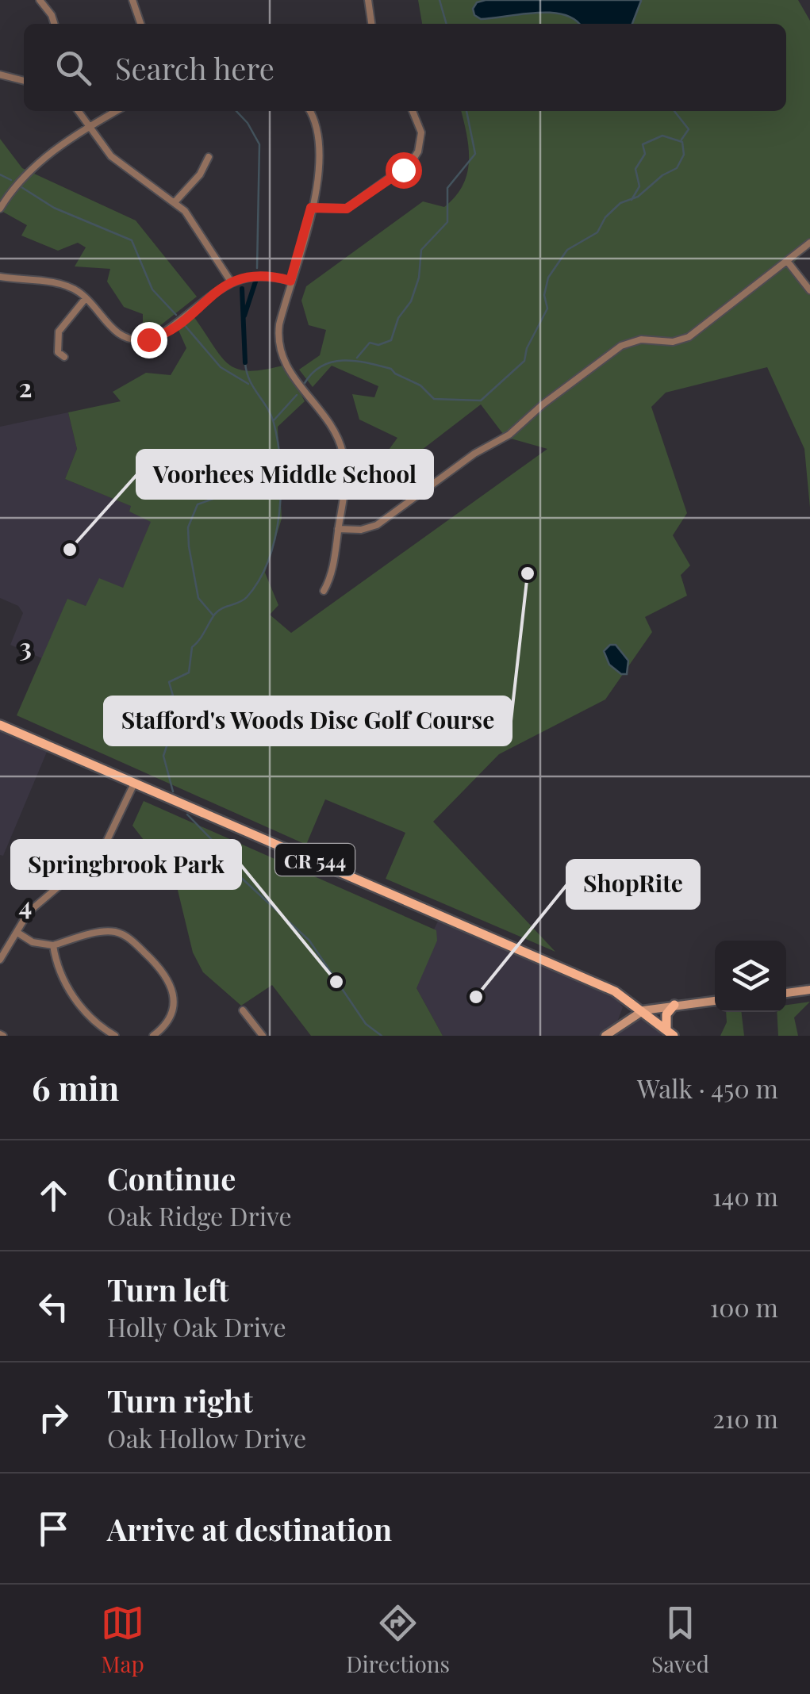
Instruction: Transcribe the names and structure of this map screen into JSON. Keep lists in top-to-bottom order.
{
  "streets": {
    "main road": ["CR 544"]
  },
  "places": [
    "Voorhees Middle School",
    "Stafford's Woods Disc Golf Course",
    "Springbrook Park",
    "ShopRite"
  ],
  "page": {
    "search": "Search here",
    "heading": ["6 min", "Walk · 450 m"],
    "list": [
      ["Continue", "Oak Ridge Drive", "140 m"],
      ["Turn left", "Holly Oak Drive", "100 m"],
      ["Turn right", "Oak Hollow Drive", "210 m"],
      "Arrive at destination"
    ],
    "nav": ["Map", "Directions", "Saved"]
  },
  "grid": {
    "rows": ["2", "3", "4"]
  }
}
